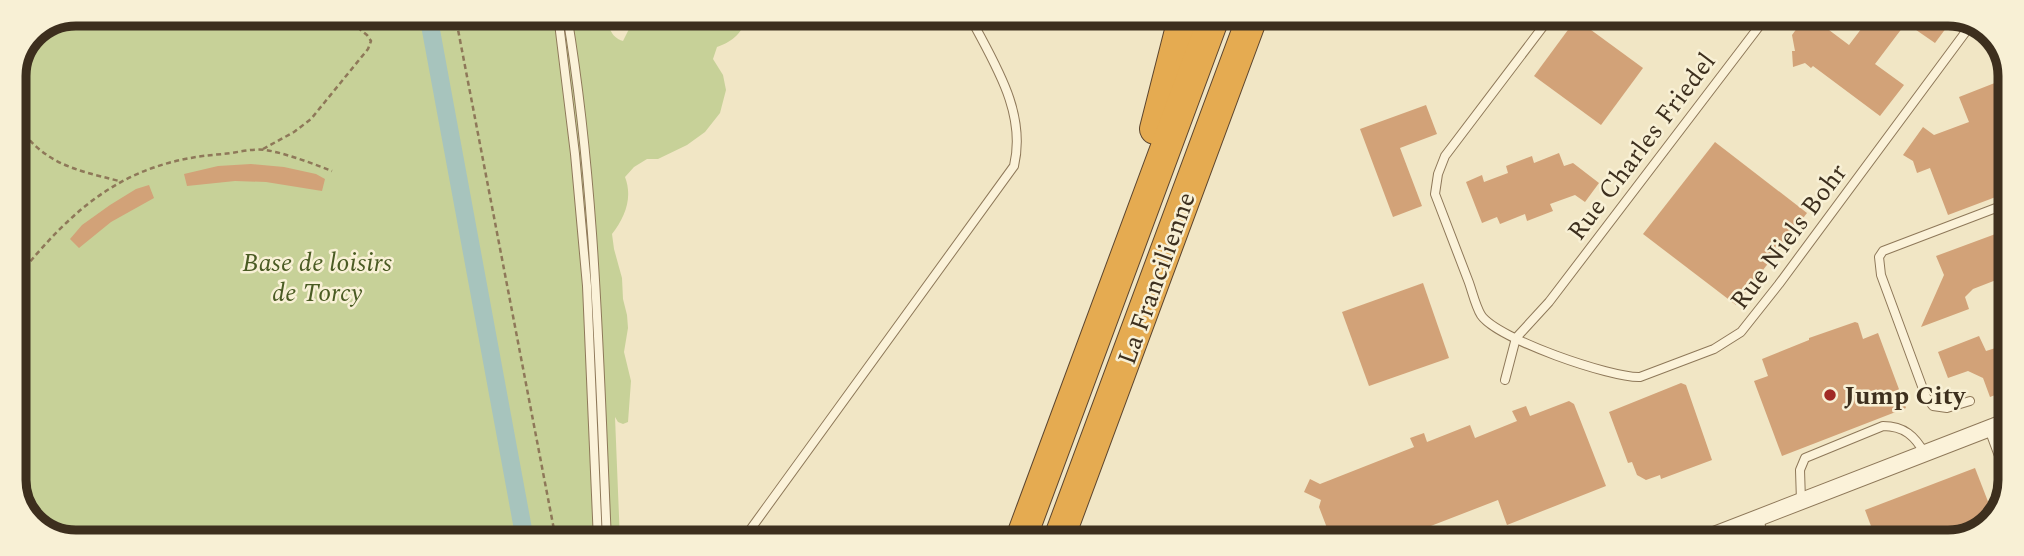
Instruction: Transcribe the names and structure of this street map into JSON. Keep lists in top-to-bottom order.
{
  "streets": {
    "highway": ["La Francilienne"],
    "lane": ["Rue Charles Friedel", "Rue Niels Bohr"]
  },
  "crossings": [
    ["Rue Charles Friedel", "Rue Niels Bohr"]
  ],
  "parks": ["Base de loisirs de Torcy"],
  "places": ["Jump City"]
}
